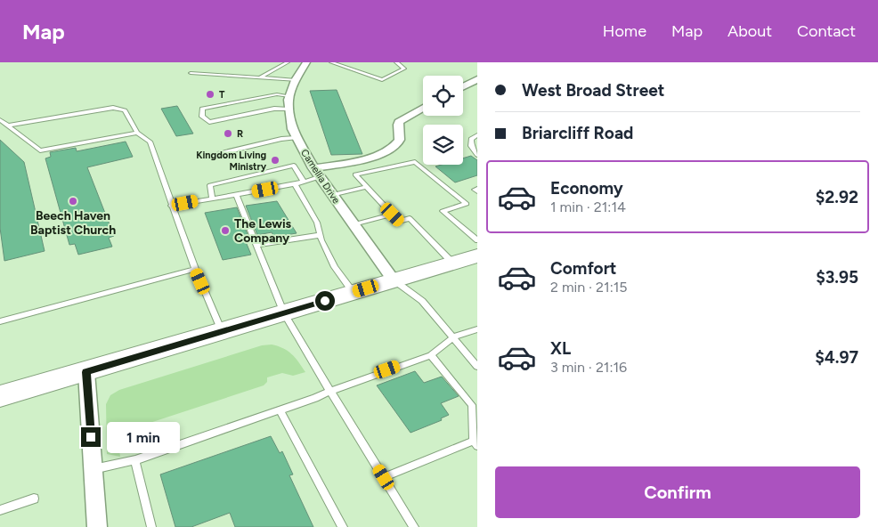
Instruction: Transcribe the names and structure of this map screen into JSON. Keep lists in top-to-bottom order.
{
  "streets": {
    "street": ["Camellia Drive"]
  },
  "places": [
    "T",
    "R",
    "Kingdom Living Ministry",
    "Beech Haven Baptist Church",
    "The Lewis Company"
  ],
  "page": {
    "header": "Map",
    "nav": [
      "Home",
      "Map",
      "About",
      "Contact"
    ],
    "banner": ["West Broad Street", "Briarcliff Road"],
    "list": [
      {
        "name": "Economy",
        "note": "1 min · 21:14",
        "value": "$2.92"
      },
      {
        "name": "Comfort",
        "note": "2 min · 21:15",
        "value": "$3.95"
      },
      {
        "name": "XL",
        "note": "3 min · 21:16",
        "value": "$4.97"
      }
    ],
    "bubble": "1 min",
    "buttons": "Confirm"
  }
}
